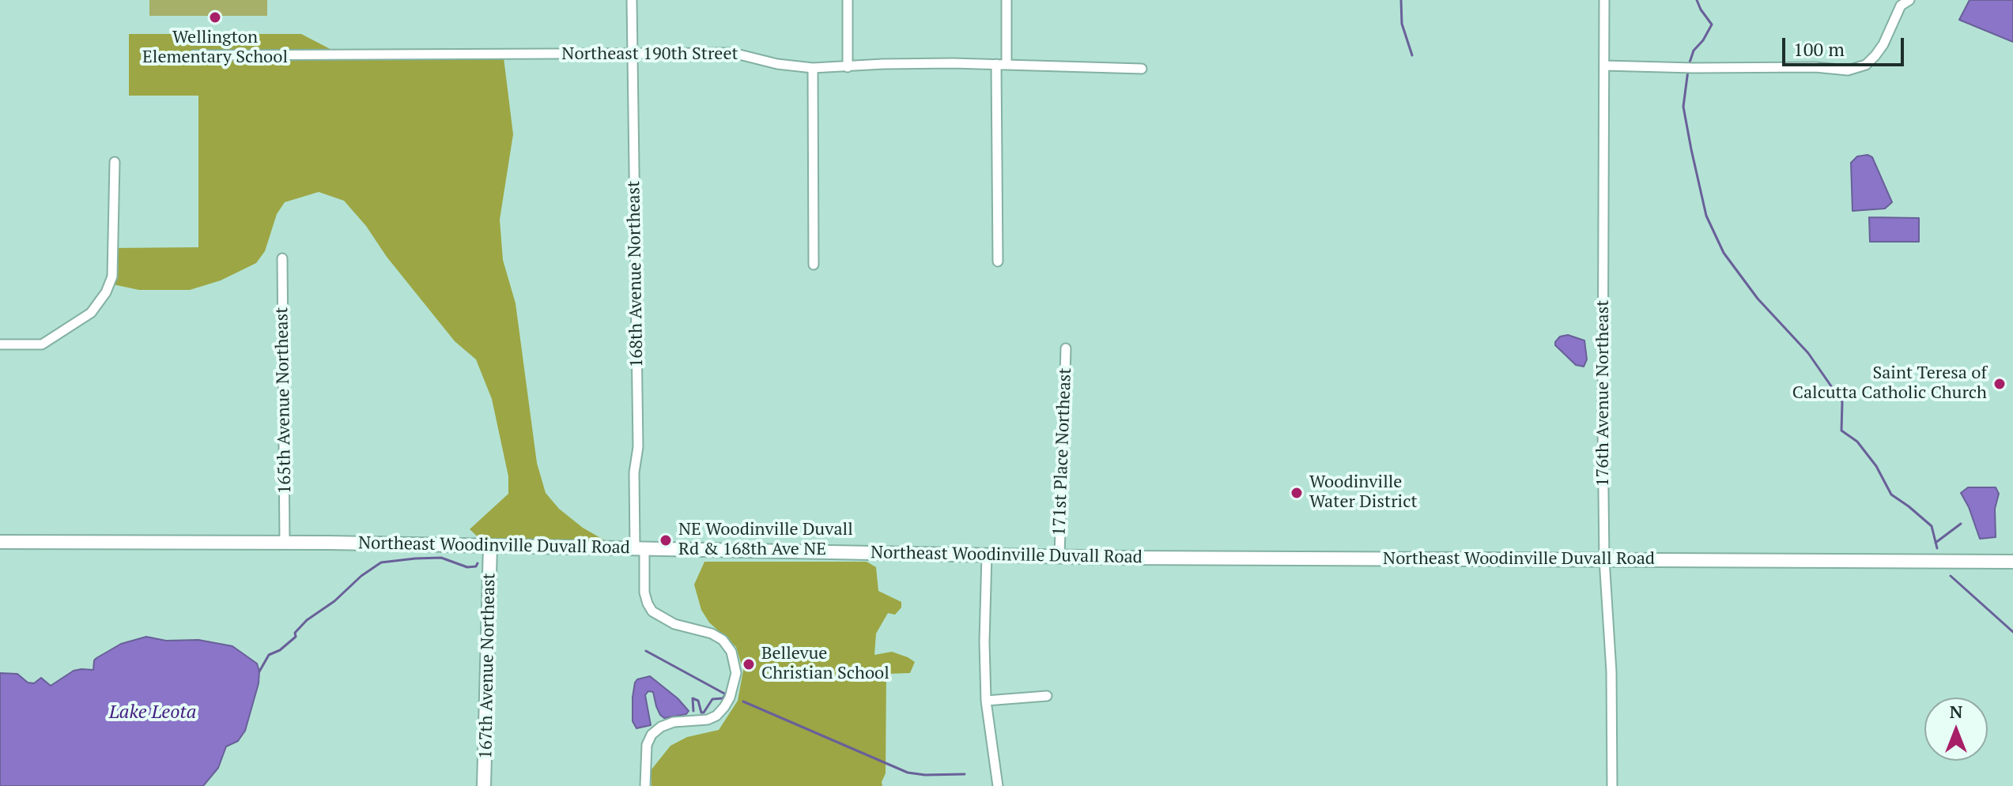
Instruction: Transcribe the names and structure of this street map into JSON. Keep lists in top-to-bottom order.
{
  "streets": {
    "main road": ["Northeast Woodinville Duvall Road", "167th Avenue Northeast"],
    "street": [
      "Northeast 190th Street",
      "168th Avenue Northeast",
      "176th Avenue Northeast",
      "165th Avenue Northeast",
      "171st Place Northeast"
    ]
  },
  "crossings": [
    ["Northeast 190th Street", "168th Avenue Northeast"],
    ["168th Avenue Northeast", "Northeast Woodinville Duvall Road"],
    ["176th Avenue Northeast", "Northeast Woodinville Duvall Road"],
    ["165th Avenue Northeast", "Northeast Woodinville Duvall Road"],
    ["171st Place Northeast", "Northeast Woodinville Duvall Road"],
    ["Northeast Woodinville Duvall Road", "167th Avenue Northeast"]
  ],
  "water": ["Lake Leota"],
  "places": [
    "Wellington Elementary School",
    "Saint Teresa of Calcutta Catholic Church",
    "Woodinville Water District",
    "NE Woodinville Duvall Rd & 168th Ave NE",
    "Bellevue Christian School"
  ],
  "scale_bar": "100 m",
  "north": "top"
}
